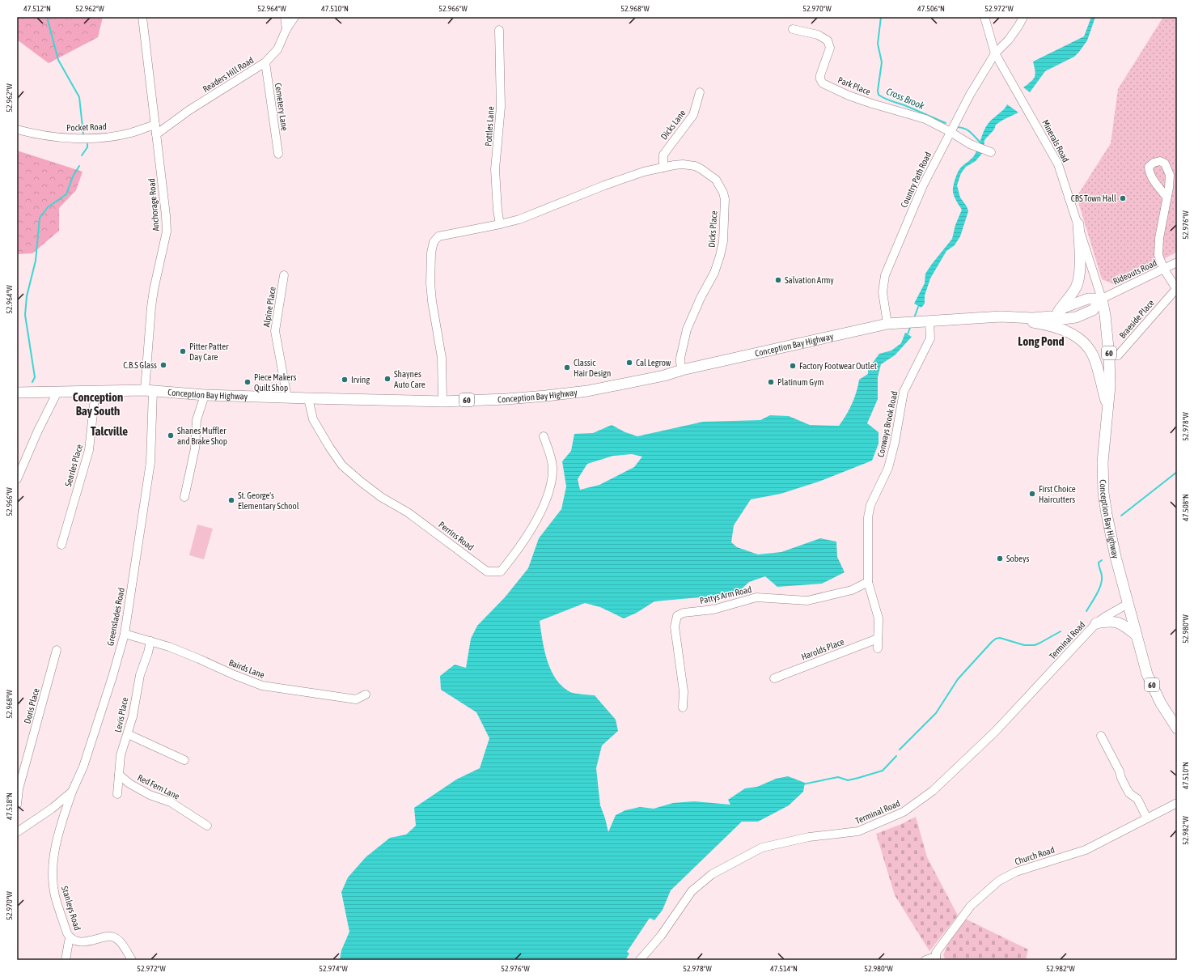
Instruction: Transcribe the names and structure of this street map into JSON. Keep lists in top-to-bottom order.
{
  "streets": {
    "main road": ["Conception Bay Highway", "60"],
    "street": [
      "Readers Hill Road",
      "Park Place",
      "Cemetery Lane",
      "Dicks Lane",
      "Pottles Lane",
      "Pocket Road",
      "Minerals Road",
      "Country Path Road",
      "Anchorage Road",
      "Dicks Place",
      "Rideouts Road",
      "Alpine Place",
      "Braeside Place",
      "Conways Brook Road",
      "Searles Place",
      "Perrins Road",
      "Pattys Arm Road",
      "Greenslades Road",
      "Terminal Road",
      "Harolds Place",
      "Bairds Lane",
      "Doris Place",
      "Levis Place",
      "Red Fern Lane",
      "Church Road",
      "Stanleys Road"
    ]
  },
  "crossings": [
    ["Readers Hill Road", "Cemetery Lane"],
    ["Readers Hill Road", "Anchorage Road"],
    ["Park Place", "Country Path Road"],
    ["Dicks Lane", "Dicks Place"],
    ["Pottles Lane", "Dicks Place"],
    ["Pocket Road", "Anchorage Road"],
    ["Minerals Road", "Country Path Road"],
    ["Minerals Road", "Rideouts Road"],
    ["Minerals Road", "Conception Bay Highway"],
    ["Country Path Road", "Conception Bay Highway"],
    ["Anchorage Road", "Conception Bay Highway"],
    ["Anchorage Road", "Greenslades Road"],
    ["Dicks Place", "Conception Bay Highway"],
    ["Rideouts Road", "Conception Bay Highway"],
    ["Alpine Place", "Conception Bay Highway"],
    ["Braeside Place", "Conception Bay Highway"],
    ["Conception Bay Highway", "Conways Brook Road"],
    ["Conception Bay Highway", "Searles Place"],
    ["Conception Bay Highway", "Perrins Road"],
    ["Conception Bay Highway", "Greenslades Road"],
    ["Conception Bay Highway", "Terminal Road"],
    ["Conways Brook Road", "Pattys Arm Road"],
    ["Conways Brook Road", "Harolds Place"],
    ["Greenslades Road", "Bairds Lane"],
    ["Greenslades Road", "Stanleys Road"],
    ["Bairds Lane", "Levis Place"],
    ["Levis Place", "Red Fern Lane"]
  ],
  "districts": ["Long Pond", "Conception Bay South", "Talcville"],
  "water": ["Cross Brook"],
  "places": [
    "CBS Town Hall",
    "Salvation Army",
    "Pitter Patter Day Care",
    "Cal Legrow",
    "C.B.S Glass",
    "Factory Footwear Outlet",
    "Classic Hair Design",
    "Shaynes Auto Care",
    "Irving",
    "Piece Makers Quilt Shop",
    "Platinum Gym",
    "Shanes Muffler and Brake Shop",
    "First Choice Haircutters",
    "St. George's Elementary School",
    "Sobeys"
  ],
  "coordinates": [
    "47.512°N",
    "52.962°W",
    "52.964°W",
    "47.510°N",
    "52.966°W",
    "52.968°W",
    "52.970°W",
    "47.506°N",
    "52.972°W",
    "52.976°W",
    "52.978°W",
    "47.508°N",
    "52.980°W",
    "47.518°N",
    "52.982°W",
    "52.974°W",
    "47.514°N"
  ]
}
